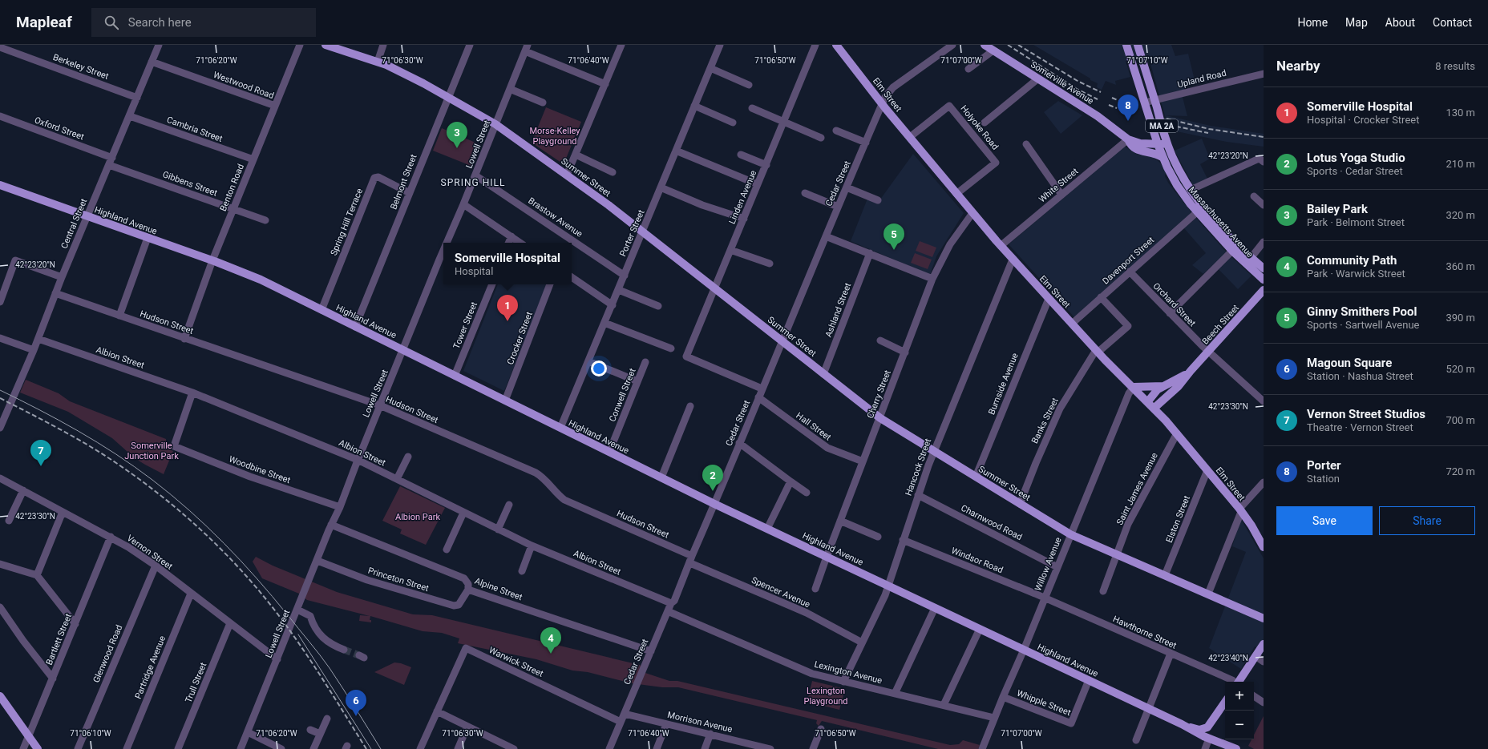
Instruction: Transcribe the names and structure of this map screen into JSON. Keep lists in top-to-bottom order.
{
  "streets": {
    "main road": [
      "Somerville Avenue",
      "Elm Street",
      "MA 2A",
      "Summer Street",
      "Highland Avenue",
      "Massachusetts Avenue",
      "Beech Street"
    ],
    "street": [
      "Berkeley Street",
      "Upland Road",
      "Westwood Road",
      "Holyoke Road",
      "Oxford Street",
      "Cambria Street",
      "Lowell Street",
      "Belmont Street",
      "Gibbens Street",
      "Cedar Street",
      "White Street",
      "Benton Road",
      "Linden Avenue",
      "Brastow Avenue",
      "Spring Hill Terrace",
      "Central Street",
      "Porter Street",
      "Davenport Street",
      "Orchard Street",
      "Ashland Street",
      "Hudson Street",
      "Tower Street",
      "Crocker Street",
      "Albion Street",
      "Burnside Avenue",
      "Cherry Street",
      "Conwell Street",
      "Banks Street",
      "Hall Street",
      "Hancock Street",
      "Woodbine Street",
      "Saint James Avenue",
      "Elston Street",
      "Charnwood Road",
      "Vernon Street",
      "Windsor Road",
      "Willow Avenue",
      "Princeton Street",
      "Alpine Street",
      "Spencer Avenue",
      "Hawthorne Street",
      "Bartlett Street",
      "Glenwood Road",
      "Warwick Street",
      "Partridge Avenue",
      "Lexington Avenue",
      "Trull Street",
      "Whipple Street",
      "Morrison Avenue"
    ]
  },
  "crossings": [
    ["Berkeley Street", "Central Street"],
    ["Upland Road", "Massachusetts Avenue"],
    ["Somerville Avenue", "White Street"],
    ["Somerville Avenue", "Massachusetts Avenue"],
    ["Westwood Road", "Benton Road"],
    ["Westwood Road", "Central Street"],
    ["Elm Street", "Holyoke Road"],
    ["Elm Street", "Cedar Street"],
    ["Elm Street", "White Street"],
    ["Elm Street", "Davenport Street"],
    ["Elm Street", "Beech Street"],
    ["Elm Street", "Burnside Avenue"],
    ["Elm Street", "Cherry Street"],
    ["Elm Street", "Banks Street"],
    ["Elm Street", "Hancock Street"],
    ["Elm Street", "Saint James Avenue"],
    ["Elm Street", "Elston Street"],
    ["Elm Street", "Willow Avenue"],
    ["Oxford Street", "Gibbens Street"],
    ["Oxford Street", "Central Street"],
    ["Cambria Street", "Benton Road"],
    ["Cambria Street", "Central Street"],
    ["Lowell Street", "Summer Street"],
    ["Lowell Street", "Brastow Avenue"],
    ["Lowell Street", "Highland Avenue"],
    ["Lowell Street", "Hudson Street"],
    ["Lowell Street", "Albion Street"],
    ["Lowell Street", "Woodbine Street"],
    ["Lowell Street", "Vernon Street"],
    ["Lowell Street", "Princeton Street"],
    ["Lowell Street", "Alpine Street"],
    ["Summer Street", "Belmont Street"],
    ["Summer Street", "Cedar Street"],
    ["Summer Street", "Linden Avenue"],
    ["Summer Street", "Porter Street"],
    ["Summer Street", "Ashland Street"],
    ["Summer Street", "Burnside Avenue"],
    ["Summer Street", "Cherry Street"],
    ["Summer Street", "Banks Street"],
    ["Summer Street", "Hancock Street"],
    ["Summer Street", "Saint James Avenue"],
    ["Summer Street", "Elston Street"],
    ["Summer Street", "Willow Avenue"],
    ["Belmont Street", "Highland Avenue"],
    ["Belmont Street", "Spring Hill Terrace"],
    ["Gibbens Street", "Benton Road"],
    ["Gibbens Street", "Central Street"],
    ["Cedar Street", "Linden Avenue"],
    ["Cedar Street", "Highland Avenue"],
    ["Cedar Street", "Hudson Street"],
    ["Cedar Street", "Albion Street"],
    ["Cedar Street", "Hall Street"],
    ["Cedar Street", "Alpine Street"],
    ["Cedar Street", "Spencer Avenue"],
    ["Cedar Street", "Warwick Street"],
    ["Cedar Street", "Lexington Avenue"],
    ["Cedar Street", "Morrison Avenue"],
    ["Benton Road", "Highland Avenue"],
    ["Benton Road", "Hudson Street"],
    ["Brastow Avenue", "Porter Street"],
    ["Highland Avenue", "Spring Hill Terrace"],
    ["Highland Avenue", "Central Street"],
    ["Highland Avenue", "Porter Street"],
    ["Highland Avenue", "Tower Street"],
    ["Highland Avenue", "Crocker Street"],
    ["Highland Avenue", "Cherry Street"],
    ["Highland Avenue", "Conwell Street"],
    ["Highland Avenue", "Hancock Street"],
    ["Highland Avenue", "Willow Avenue"],
    ["Highland Avenue", "Whipple Street"],
    ["Massachusetts Avenue", "Davenport Street"],
    ["Central Street", "Hudson Street"],
    ["Central Street", "Albion Street"],
    ["Davenport Street", "Orchard Street"],
    ["Davenport Street", "Banks Street"],
    ["Orchard Street", "Beech Street"],
    ["Hudson Street", "Spencer Avenue"],
    ["Albion Street", "Woodbine Street"],
    ["Cherry Street", "Hall Street"],
    ["Hancock Street", "Charnwood Road"],
    ["Hancock Street", "Windsor Road"],
    ["Hancock Street", "Spencer Avenue"],
    ["Hancock Street", "Lexington Avenue"],
    ["Charnwood Road", "Willow Avenue"],
    ["Vernon Street", "Bartlett Street"],
    ["Vernon Street", "Glenwood Road"],
    ["Vernon Street", "Partridge Avenue"],
    ["Vernon Street", "Trull Street"],
    ["Windsor Road", "Willow Avenue"],
    ["Windsor Road", "Hawthorne Street"],
    ["Willow Avenue", "Hawthorne Street"],
    ["Willow Avenue", "Lexington Avenue"],
    ["Willow Avenue", "Whipple Street"],
    ["Princeton Street", "Alpine Street"]
  ],
  "districts": ["SPRING HILL"],
  "parks": [
    "Morse-Kelley Playground",
    "Somerville Junction Park",
    "Albion Park",
    "Lexington Playground"
  ],
  "page": {
    "header": "Mapleaf",
    "search": "Search here",
    "nav": [
      "Home",
      "Map",
      "About",
      "Contact"
    ],
    "heading": ["Nearby", "8 results"],
    "list": [
      {
        "mark": "1",
        "name": "Somerville Hospital",
        "note": "Hospital · Crocker Street",
        "value": "130 m"
      },
      {
        "mark": "2",
        "name": "Lotus Yoga Studio",
        "note": "Sports · Cedar Street",
        "value": "210 m"
      },
      {
        "mark": "3",
        "name": "Bailey Park",
        "note": "Park · Belmont Street",
        "value": "320 m"
      },
      {
        "mark": "4",
        "name": "Community Path",
        "note": "Park · Warwick Street",
        "value": "360 m"
      },
      {
        "mark": "5",
        "name": "Ginny Smithers Pool",
        "note": "Sports · Sartwell Avenue",
        "value": "390 m"
      },
      {
        "mark": "6",
        "name": "Magoun Square",
        "note": "Station · Nashua Street",
        "value": "520 m"
      },
      {
        "mark": "7",
        "name": "Vernon Street Studios",
        "note": "Theatre · Vernon Street",
        "value": "700 m"
      },
      {
        "mark": "8",
        "name": "Porter",
        "note": "Station",
        "value": "720 m"
      }
    ],
    "pins": [
      "8",
      "3",
      "5",
      "1",
      "7",
      "2",
      "4",
      "6"
    ],
    "popup": ["Somerville Hospital", "Hospital"],
    "buttons": ["Save", "Share"],
    "map_buttons": ["+", "−"]
  },
  "coordinates": [
    "71°06'20\"W",
    "71°06'30\"W",
    "71°06'40\"W",
    "71°06'50\"W",
    "71°07'00\"W",
    "71°07'10\"W",
    "42°23'20\"N",
    "42°23'30\"N",
    "42°23'40\"N",
    "71°06'10\"W"
  ]
}
